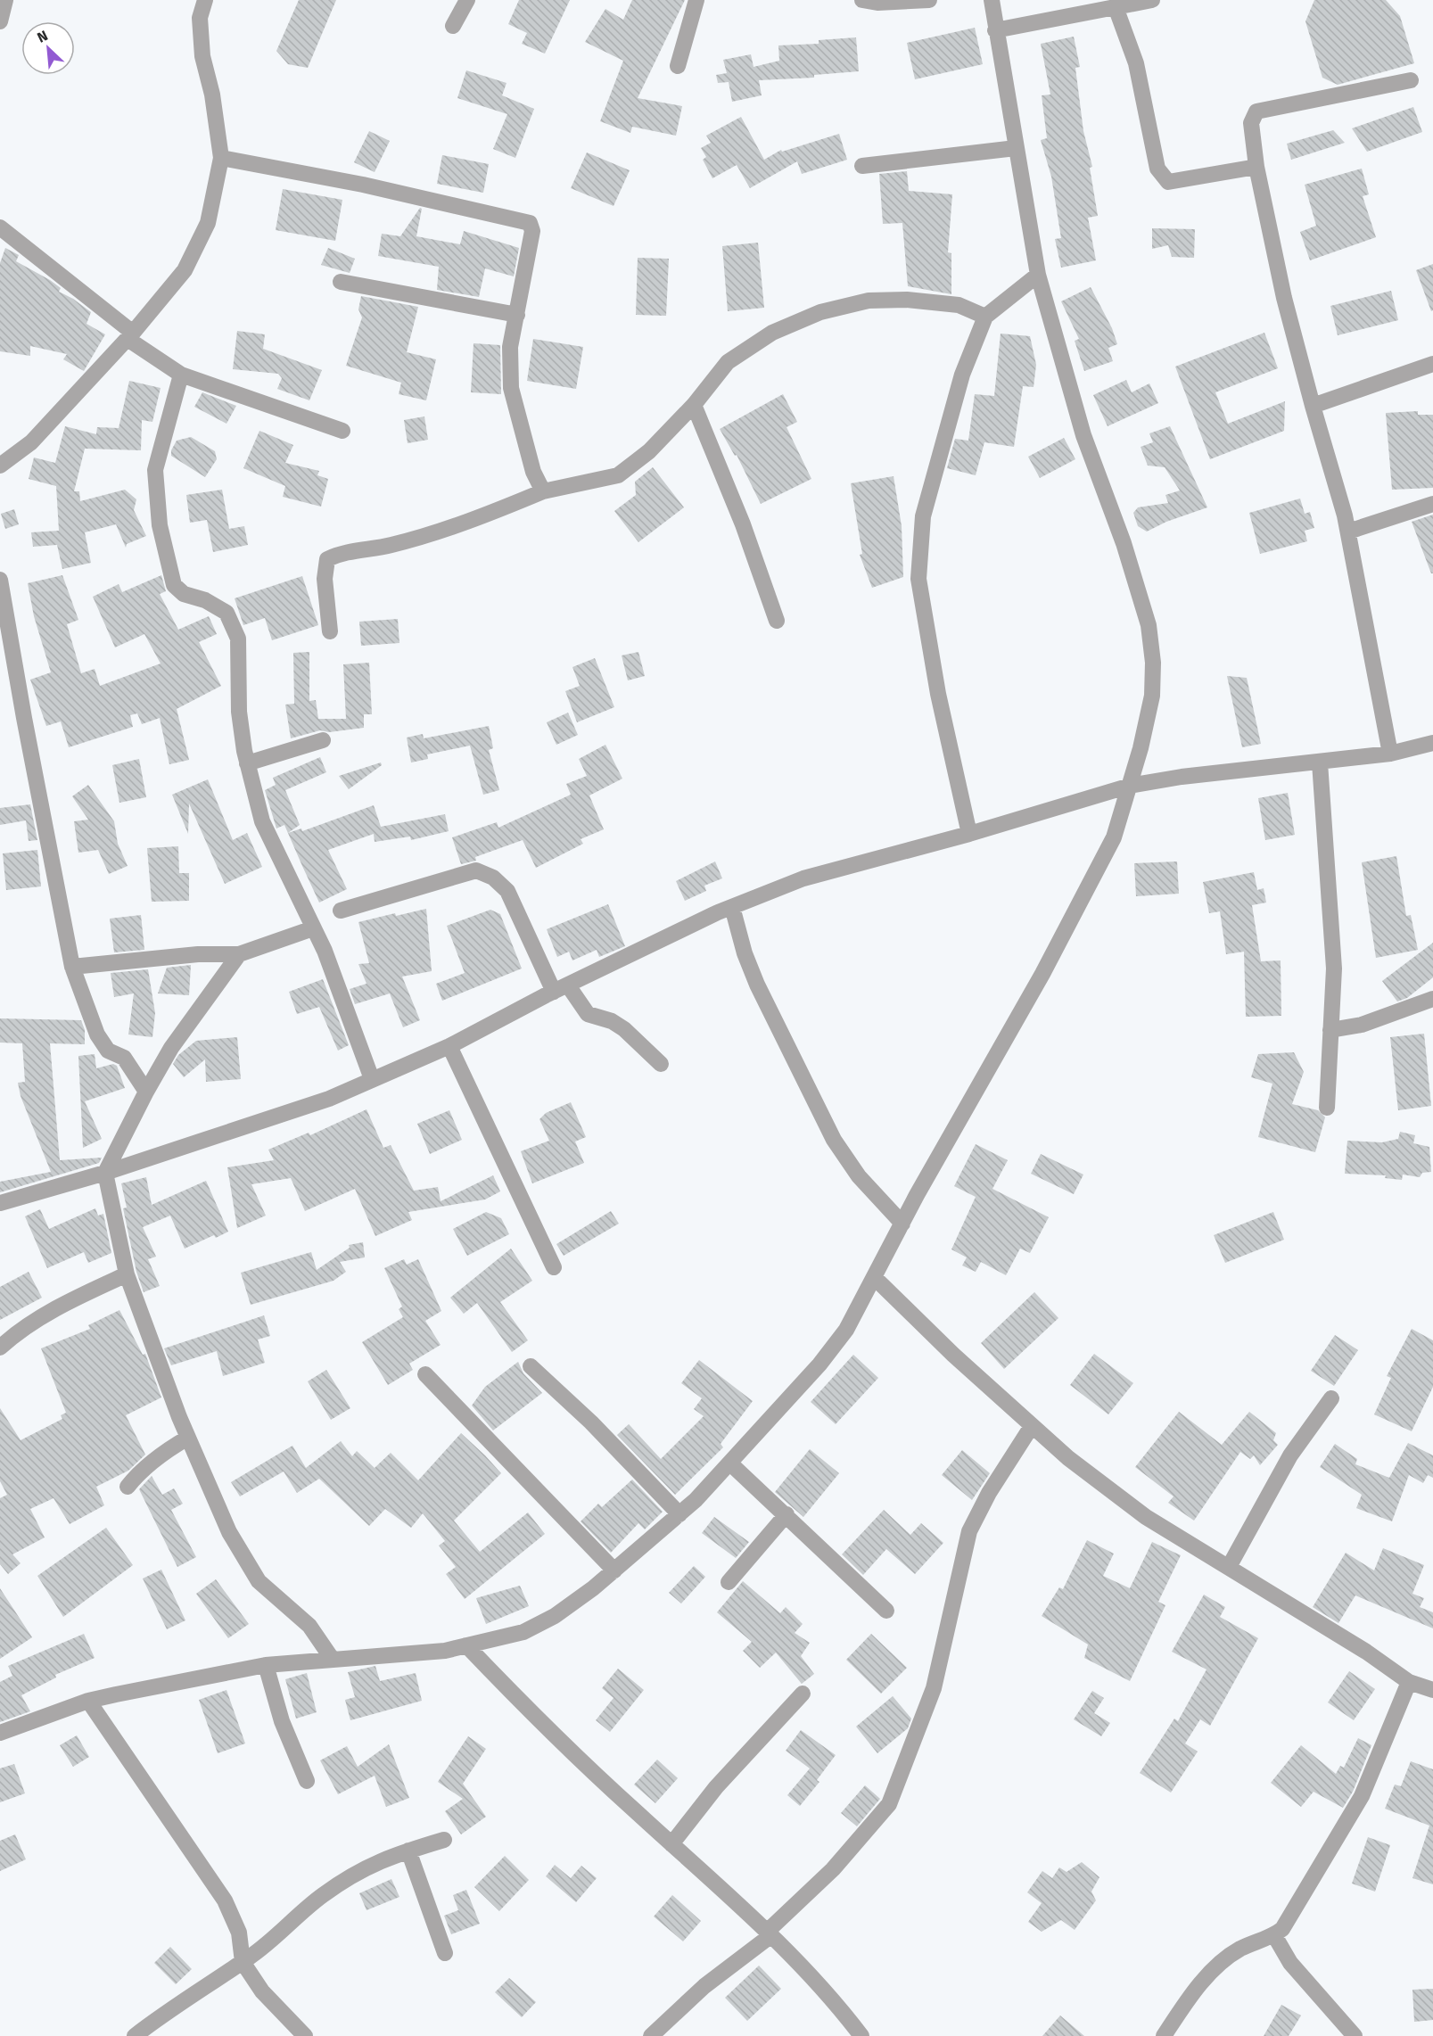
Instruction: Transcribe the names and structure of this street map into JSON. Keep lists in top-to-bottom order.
{
  "north": "top left"
}
